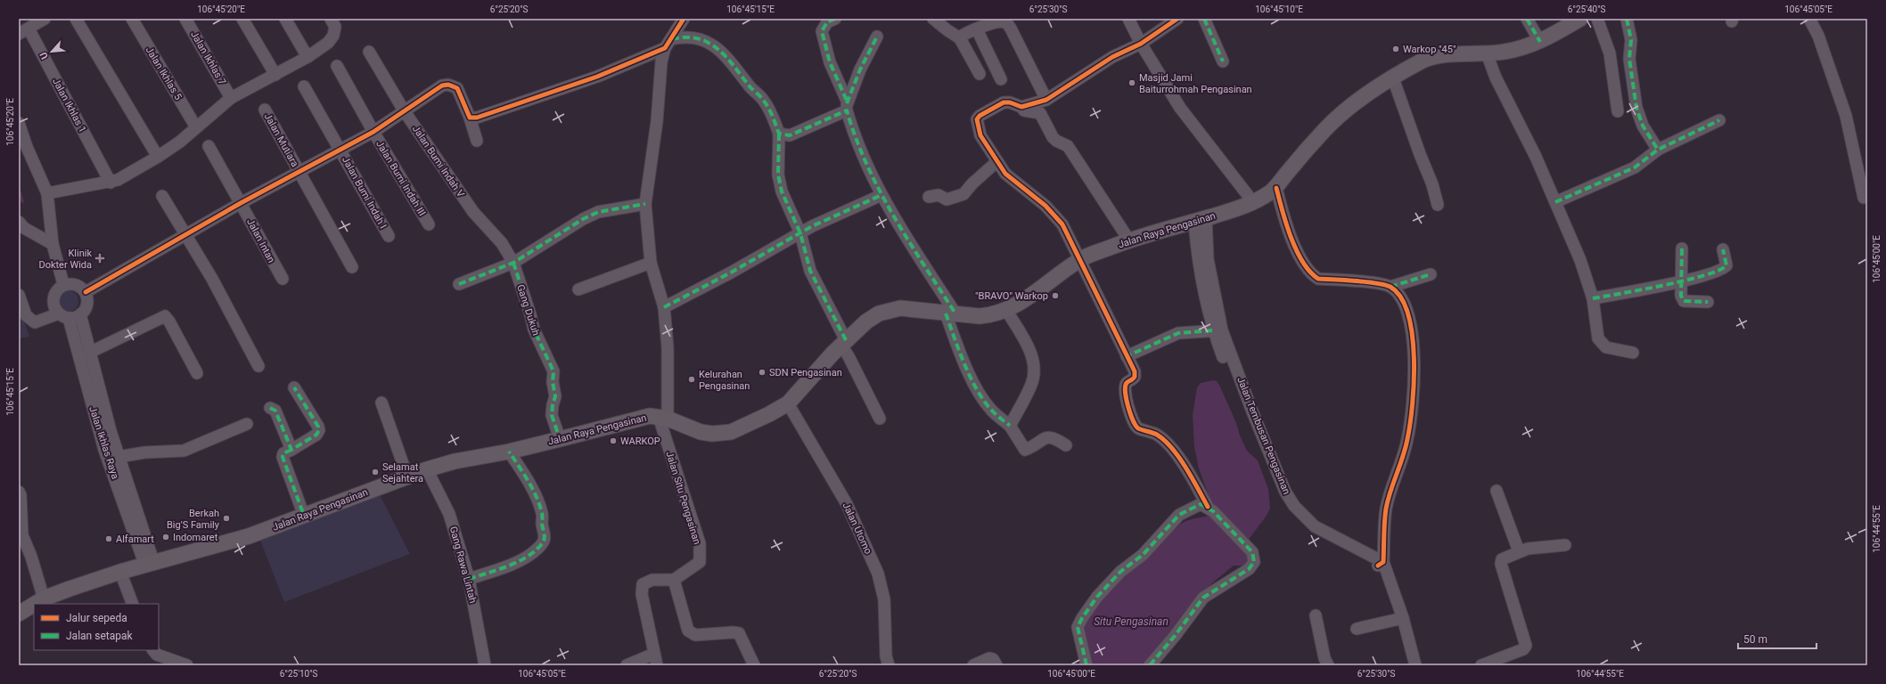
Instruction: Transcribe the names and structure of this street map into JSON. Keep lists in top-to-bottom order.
{
  "streets": {
    "main road": ["Jalan Raya Pengasinan"],
    "street": [
      "Jalan Ikhlas 7",
      "Jalan Ikhlas 5",
      "Jalan Ikhlas 1",
      "Jalan Mutiara",
      "Jalan Bumi Indah V",
      "Jalan Bumi Indah III",
      "Jalan Bumi Indah I",
      "Jalan Intan",
      "Gang Dukuh",
      "Jalan Tembusan Pengasinan",
      "Jalan Ikhlas Raya",
      "Jalan Situ Pengasinan",
      "Jalan Utomo",
      "Gang Rawa Lintah"
    ]
  },
  "crossings": [
    ["Jalan Bumi Indah V", "Gang Dukuh"],
    ["Jalan Raya Pengasinan", "Gang Dukuh"],
    ["Jalan Raya Pengasinan", "Jalan Tembusan Pengasinan"],
    ["Jalan Raya Pengasinan", "Jalan Ikhlas Raya"],
    ["Jalan Raya Pengasinan", "Jalan Situ Pengasinan"],
    ["Jalan Raya Pengasinan", "Jalan Utomo"],
    ["Jalan Raya Pengasinan", "Gang Rawa Lintah"]
  ],
  "water": ["Situ Pengasinan"],
  "places": {
    "other": [
      "Warkop \"45\"",
      "Masjid Jami Baiturrohmah Pengasinan",
      "\"BRAVO\" Warkop",
      "SDN Pengasinan",
      "Kelurahan Pengasinan",
      "WARKOP",
      "Selamat Sejahtera",
      "Berkah Big'S Family",
      "Indomaret",
      "Alfamart"
    ],
    "health": ["Klinik Dokter Wida"]
  },
  "legend": ["Jalur sepeda", "Jalan setapak"],
  "scale_bar": "50 m",
  "north": "bottom left",
  "coordinates": [
    "106°45'20\"E",
    "6°25'20\"S",
    "106°45'15\"E",
    "6°25'30\"S",
    "106°45'10\"E",
    "6°25'40\"S",
    "106°45'05\"E",
    "106°45'00\"E",
    "106°44'55\"E",
    "6°25'10\"S"
  ]
}
